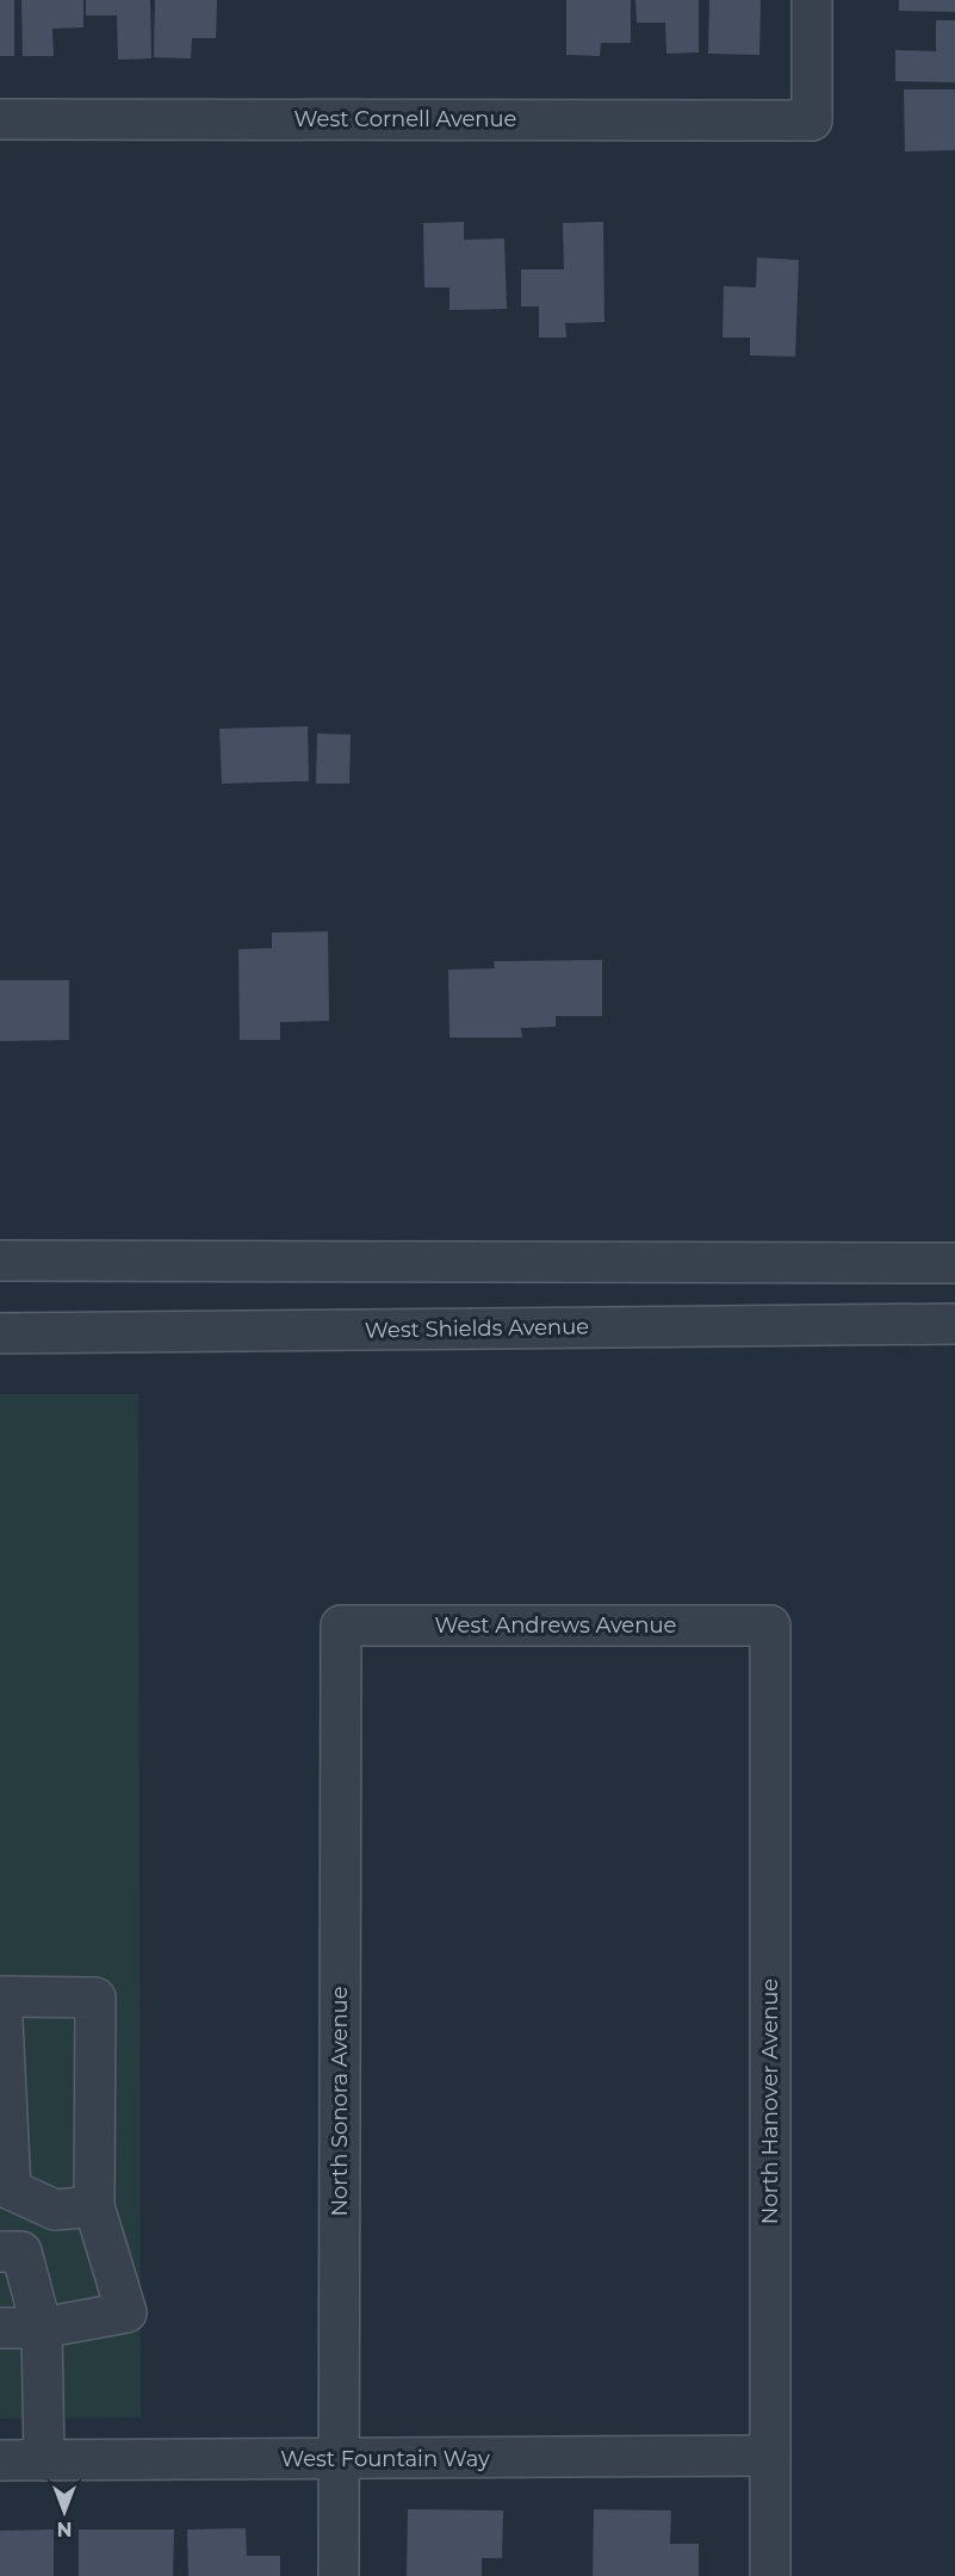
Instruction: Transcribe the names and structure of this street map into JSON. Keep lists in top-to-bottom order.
{
  "streets": {
    "street": [
      "West Cornell Avenue",
      "West Shields Avenue",
      "West Andrews Avenue",
      "North Sonora Avenue",
      "North Hanover Avenue",
      "West Fountain Way"
    ]
  },
  "crossings": [
    ["West Andrews Avenue", "North Sonora Avenue"],
    ["West Andrews Avenue", "North Hanover Avenue"],
    ["North Sonora Avenue", "West Fountain Way"],
    ["North Hanover Avenue", "West Fountain Way"]
  ],
  "north": "bottom"
}
